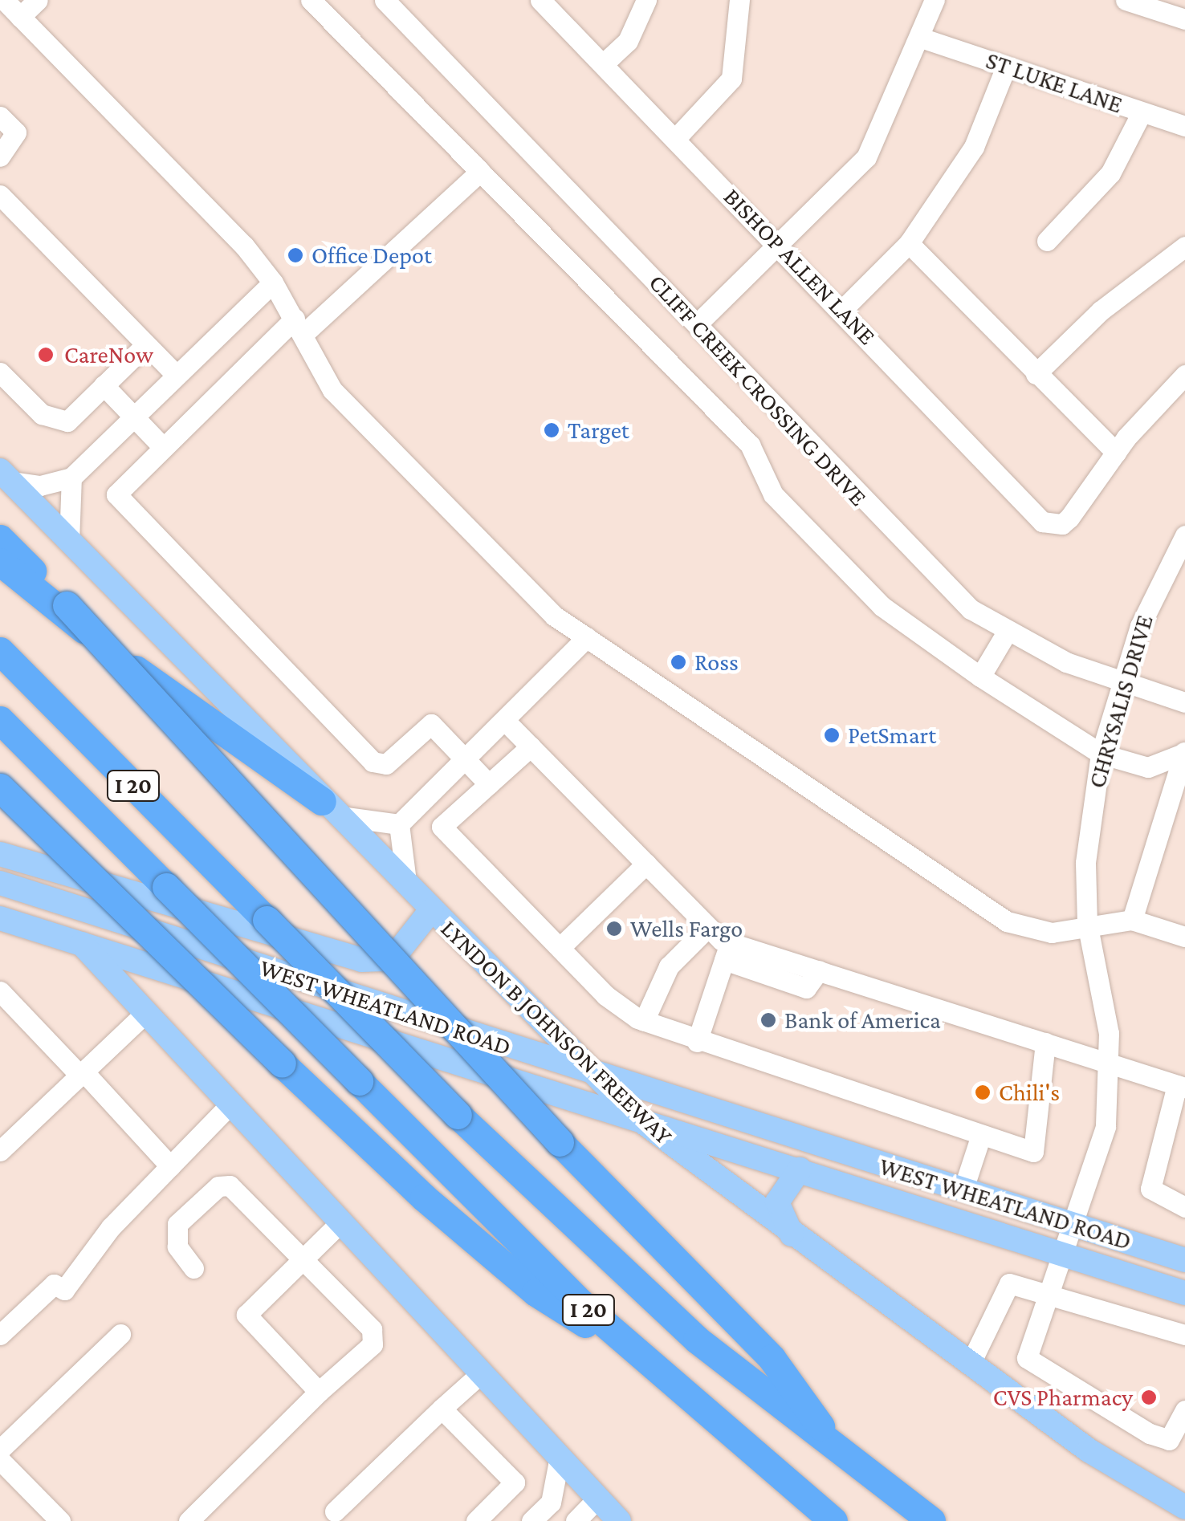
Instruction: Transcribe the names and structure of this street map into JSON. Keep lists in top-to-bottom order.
{
  "streets": {
    "highway": ["I 20"],
    "main road": ["WEST WHEATLAND ROAD", "LYNDON B JOHNSON FREEWAY"],
    "street": [
      "ST LUKE LANE",
      "BISHOP ALLEN LANE",
      "CLIFF CREEK CROSSING DRIVE",
      "CHRYSALIS DRIVE"
    ]
  },
  "crossings": [
    ["CLIFF CREEK CROSSING DRIVE", "CHRYSALIS DRIVE"],
    ["CHRYSALIS DRIVE", "WEST WHEATLAND ROAD"],
    ["WEST WHEATLAND ROAD", "LYNDON B JOHNSON FREEWAY"]
  ],
  "places": [
    "Office Depot",
    "CareNow",
    "Target",
    "Ross",
    "PetSmart",
    "Wells Fargo",
    "Bank of America",
    "Chili's",
    "CVS Pharmacy"
  ]
}
